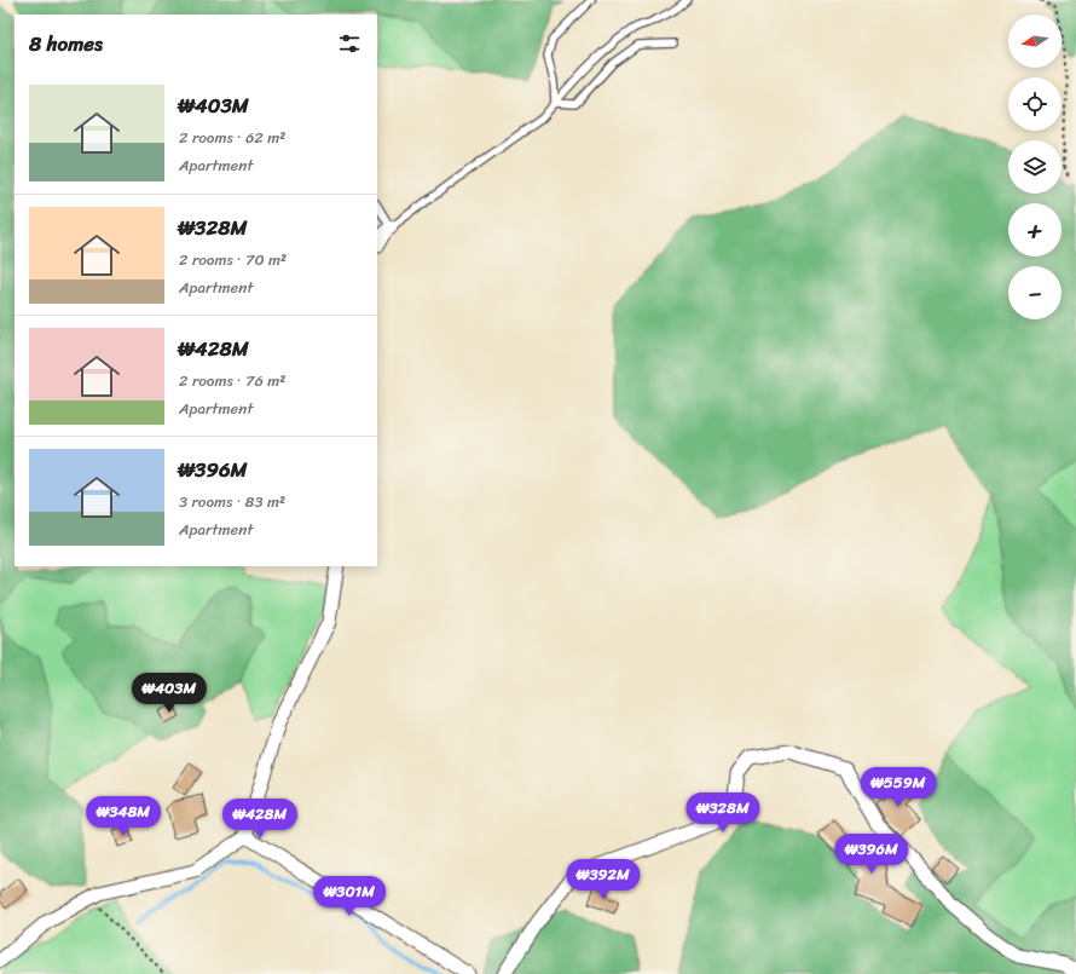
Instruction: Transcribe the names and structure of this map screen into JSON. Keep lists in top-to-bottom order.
{
  "north": "left",
  "page": {
    "map_buttons": ["+", "−"],
    "heading": "8 homes",
    "list": [
      {
        "name": "₩403M",
        "note": "2 rooms · 62 m² · Apartment"
      },
      {
        "name": "₩328M",
        "note": "2 rooms · 70 m² · Apartment"
      },
      {
        "name": "₩428M",
        "note": "2 rooms · 76 m² · Apartment"
      },
      {
        "name": "₩396M",
        "note": "3 rooms · 83 m² · Apartment"
      }
    ],
    "price": [
      "₩403M",
      "₩559M",
      "₩328M",
      "₩348M",
      "₩428M",
      "₩396M",
      "₩392M",
      "₩301M"
    ]
  }
}
